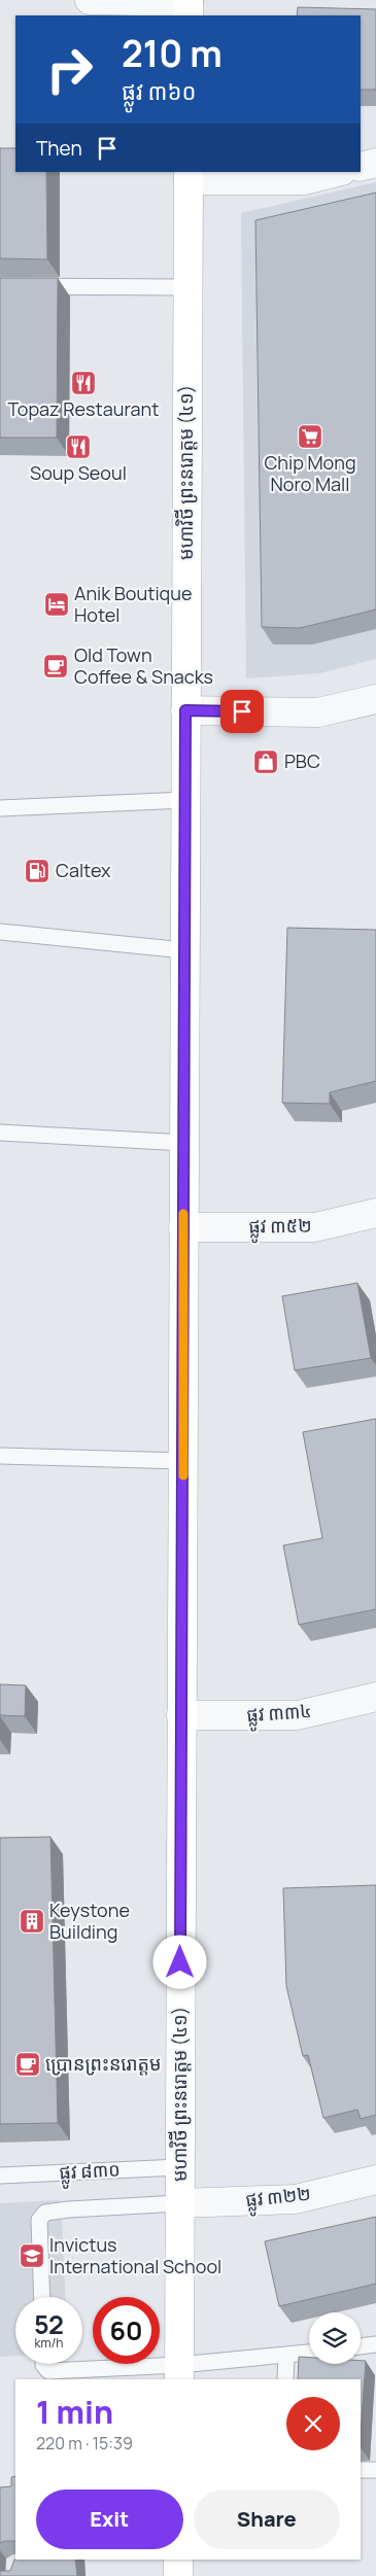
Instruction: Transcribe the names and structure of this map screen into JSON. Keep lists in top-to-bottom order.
{
  "streets": {
    "main road": ["មហាវិថី ព្រះនរោត្តម (៤១)"],
    "street": ["ផ្លូវ ៣៥២", "ផ្លូវ ៣៣៤", "ផ្លូវ ៣២២"],
    "lane": ["ផ្លូវ ៨៣០"]
  },
  "crossings": [
    ["មហាវិថី ព្រះនរោត្តម (៤១)", "ផ្លូវ ៣៥២"],
    ["មហាវិថី ព្រះនរោត្តម (៤១)", "ផ្លូវ ៣៣៤"],
    ["មហាវិថី ព្រះនរោត្តម (៤១)", "ផ្លូវ ៨៣០"],
    ["មហាវិថី ព្រះនរោត្តម (៤១)", "ផ្លូវ ៣២២"]
  ],
  "places": {
    "restaurant": ["Topaz Restaurant", "Soup Seoul"],
    "supermarket": ["Chip Mong Noro Mall"],
    "hotel": ["Anik Boutique Hotel"],
    "cafe": ["Old Town Coffee & Snacks", "ប្រោនព្រះនរោត្តម"],
    "shop": ["PBC"],
    "fuel station": ["Caltex"],
    "building": ["Keystone Building"],
    "school or university": ["Invictus International School"]
  },
  "page": {
    "turn": ["210 m", "ផ្លូវ ៣៦០"],
    "then": "Then",
    "speed": "52 km/h",
    "limit": "60",
    "heading": ["1 min", "220 m · 15:39"],
    "buttons": ["Exit", "Share"]
  }
}
